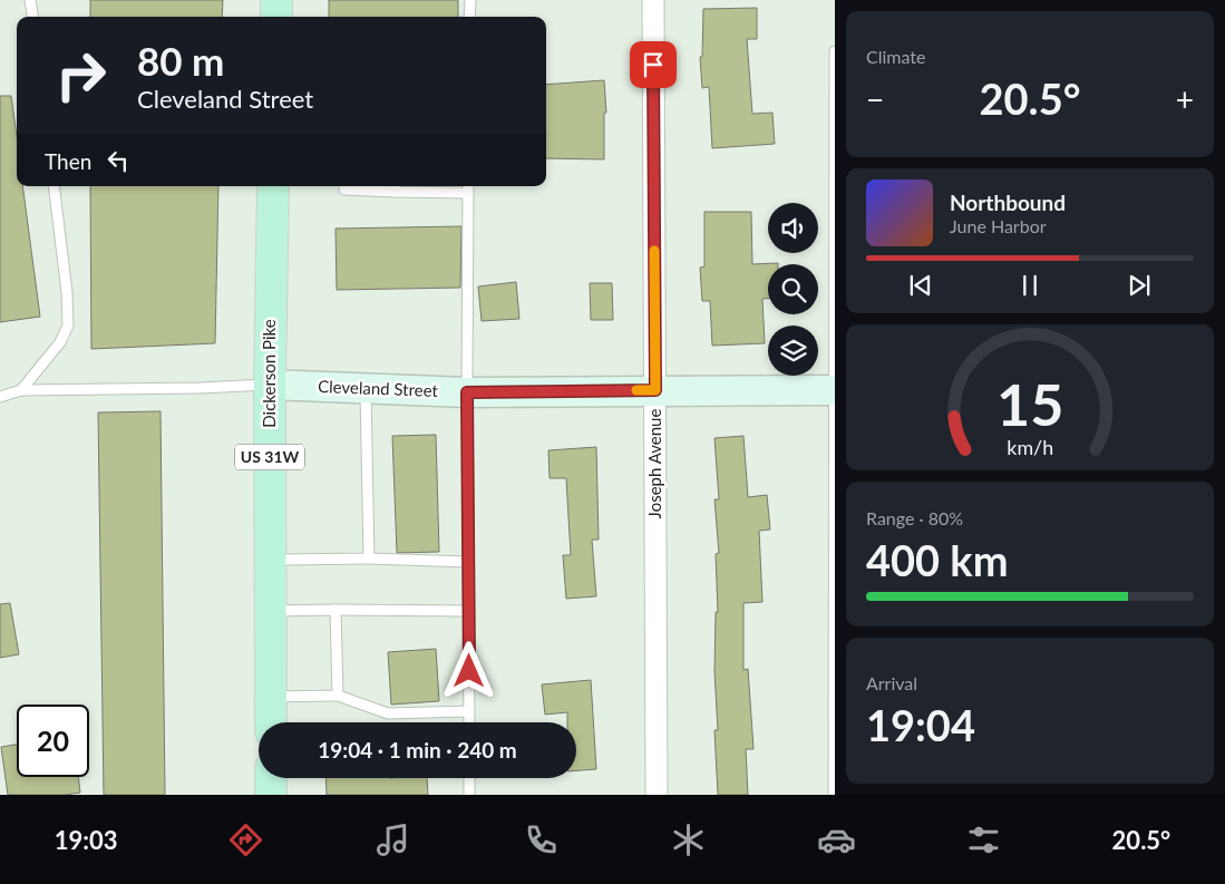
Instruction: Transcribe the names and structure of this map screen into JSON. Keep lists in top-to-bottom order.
{
  "streets": {
    "main road": ["Dickerson Pike", "Cleveland Street", "US 31W"],
    "street": ["Joseph Avenue"]
  },
  "crossings": [
    ["Dickerson Pike", "Cleveland Street"],
    ["Cleveland Street", "Joseph Avenue"]
  ],
  "page": {
    "tile": [
      "Climate",
      ["Range · 80%", "400 km"],
      ["Arrival", "19:04"]
    ],
    "turn": ["80 m", "Cleveland Street"],
    "heat": ["−", "20.5°", "+"],
    "then": "Then",
    "song": ["Northbound", "June Harbor"],
    "limit": "20",
    "trip": "19:04 · 1 min · 240 m",
    "tabs": ["19:03", "20.5°"],
    "gauge": ["15", "km/h"]
  }
}
